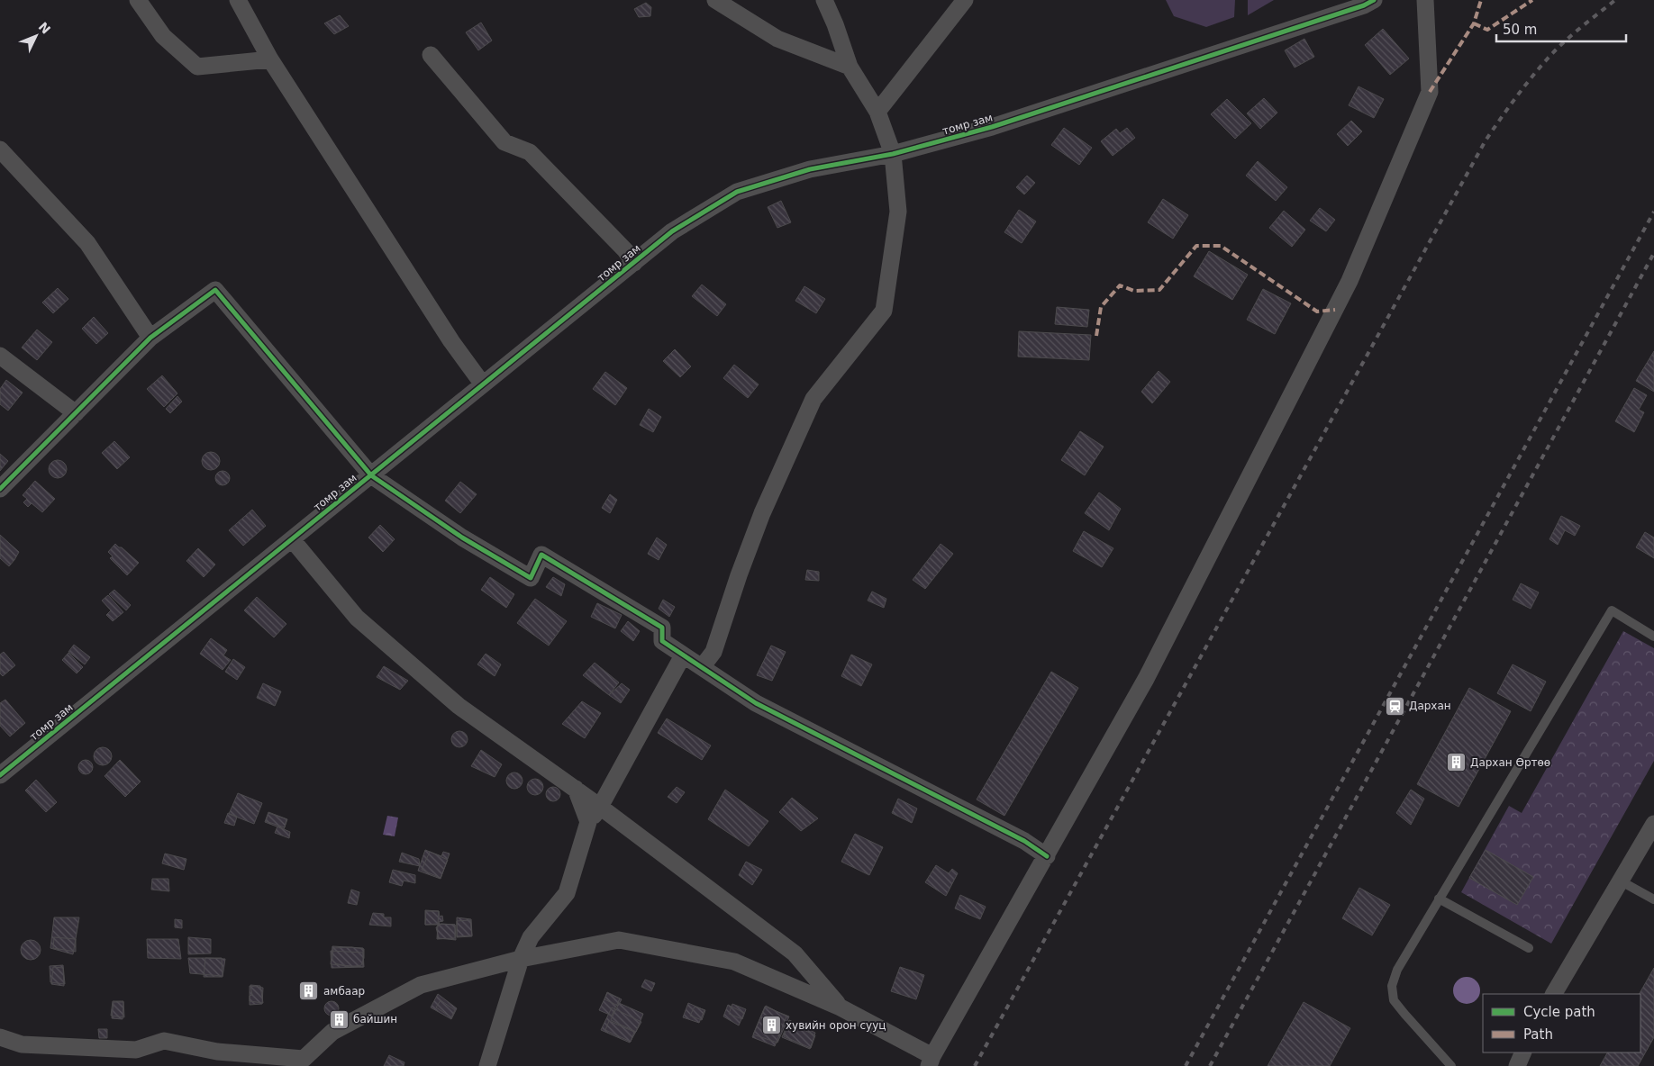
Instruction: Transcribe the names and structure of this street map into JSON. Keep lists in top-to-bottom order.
{
  "streets": {
    "street": ["томр зам"]
  },
  "places": {
    "station": ["Дархан"],
    "building": [
      "Дархан Өртөө",
      "амбаар",
      "байшин",
      "хувийн орон сууц"
    ]
  },
  "legend": ["Cycle path", "Path"],
  "scale_bar": "50 m",
  "north": "top right"
}
